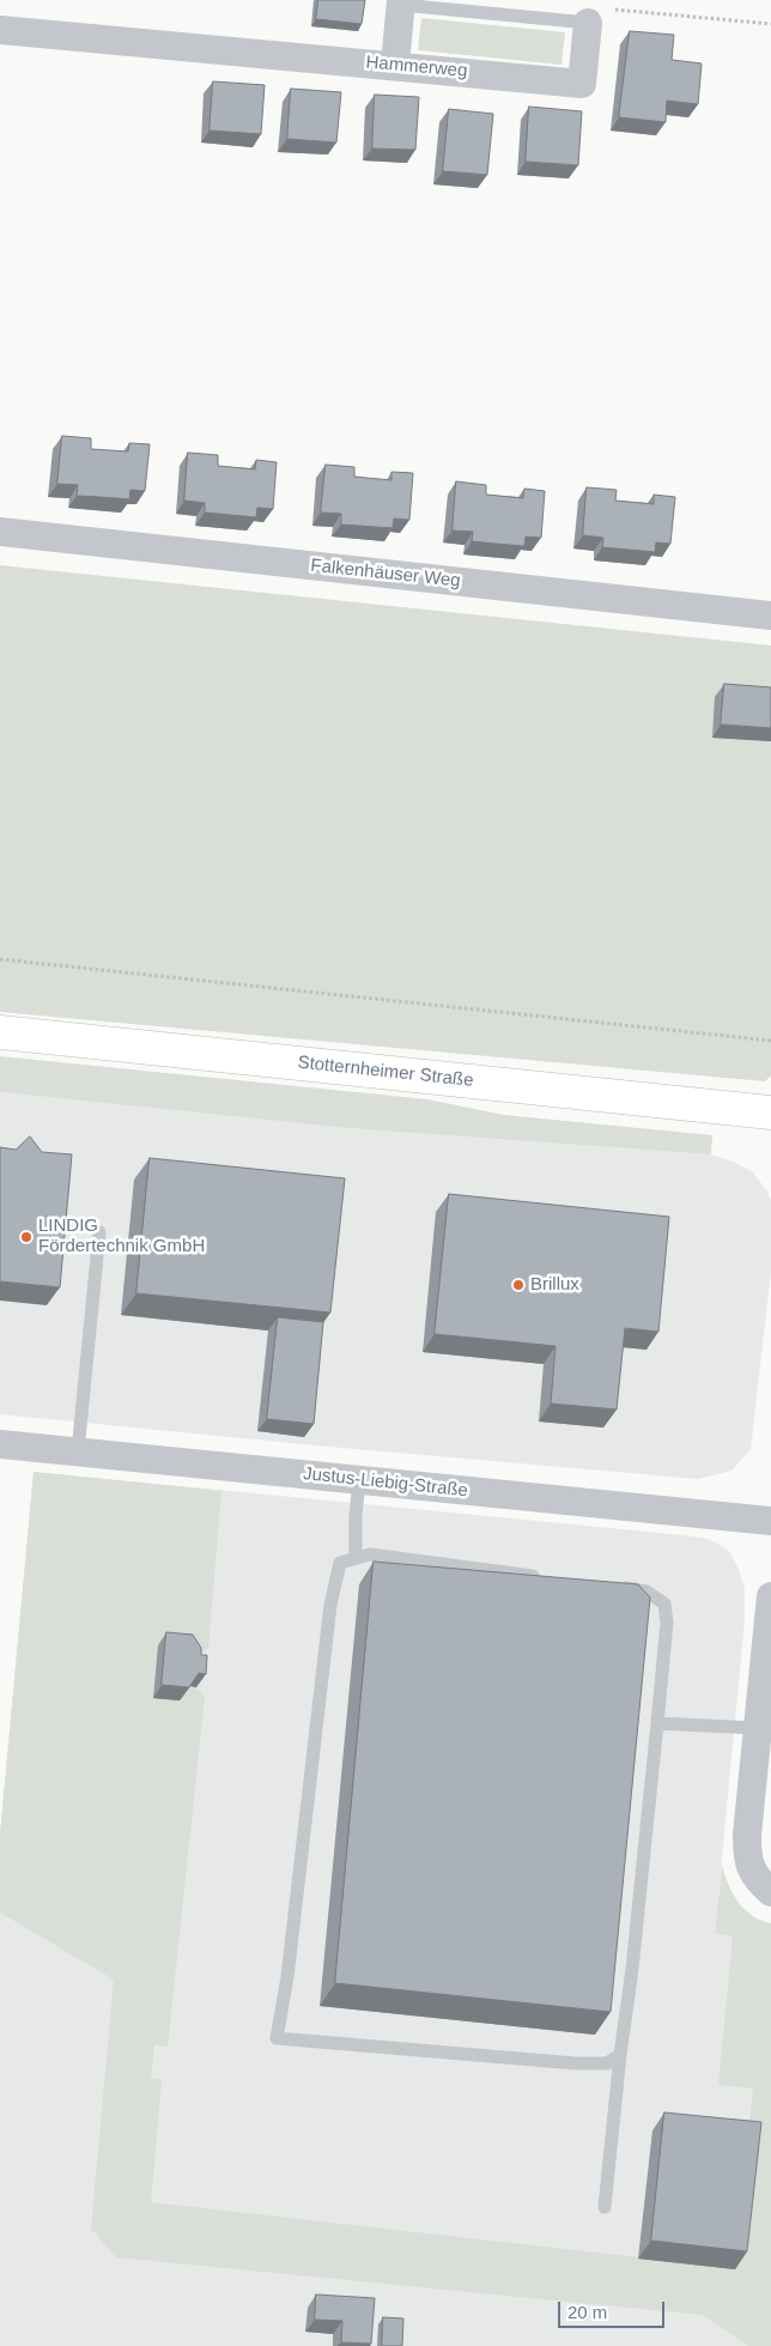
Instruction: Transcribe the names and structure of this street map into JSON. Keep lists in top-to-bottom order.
{
  "streets": {
    "main road": ["Stotternheimer Straße"],
    "street": ["Hammerweg", "Falkenhäuser Weg", "Justus-Liebig-Straße"]
  },
  "places": ["LINDIG Fördertechnik GmbH", "Brillux"],
  "scale_bar": "20 m"
}
